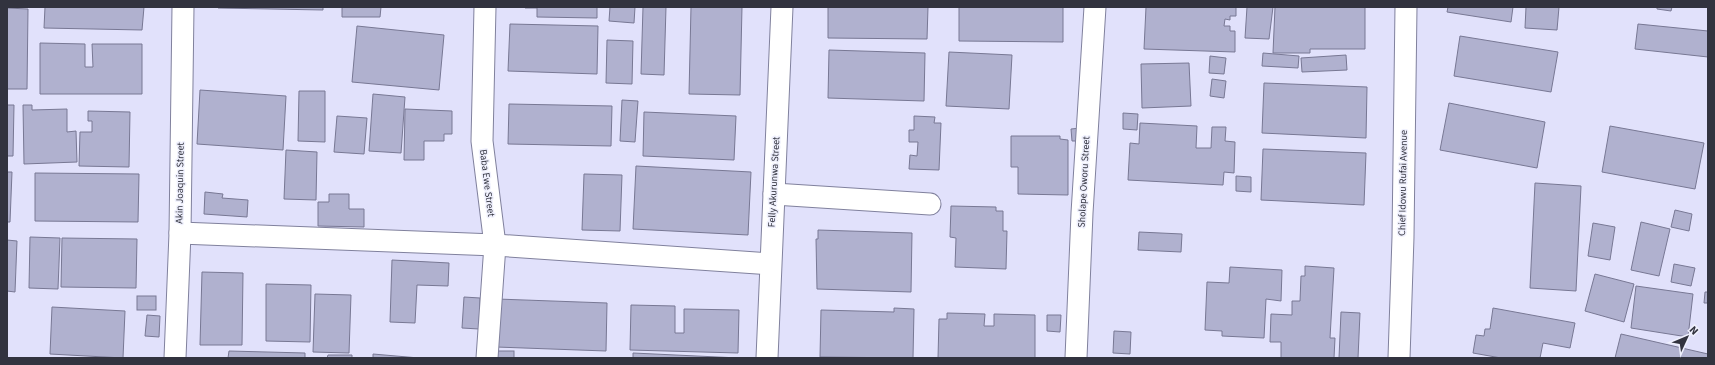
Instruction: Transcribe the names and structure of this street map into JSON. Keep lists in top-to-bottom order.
{
  "streets": {
    "street": [
      "Felly Akurunwa Street",
      "Sholape Oworu Street",
      "Akin Joaquin Street",
      "Baba Ewe Street",
      "Chief Idowu Rufai Avenue"
    ]
  },
  "north": "top right"
}
